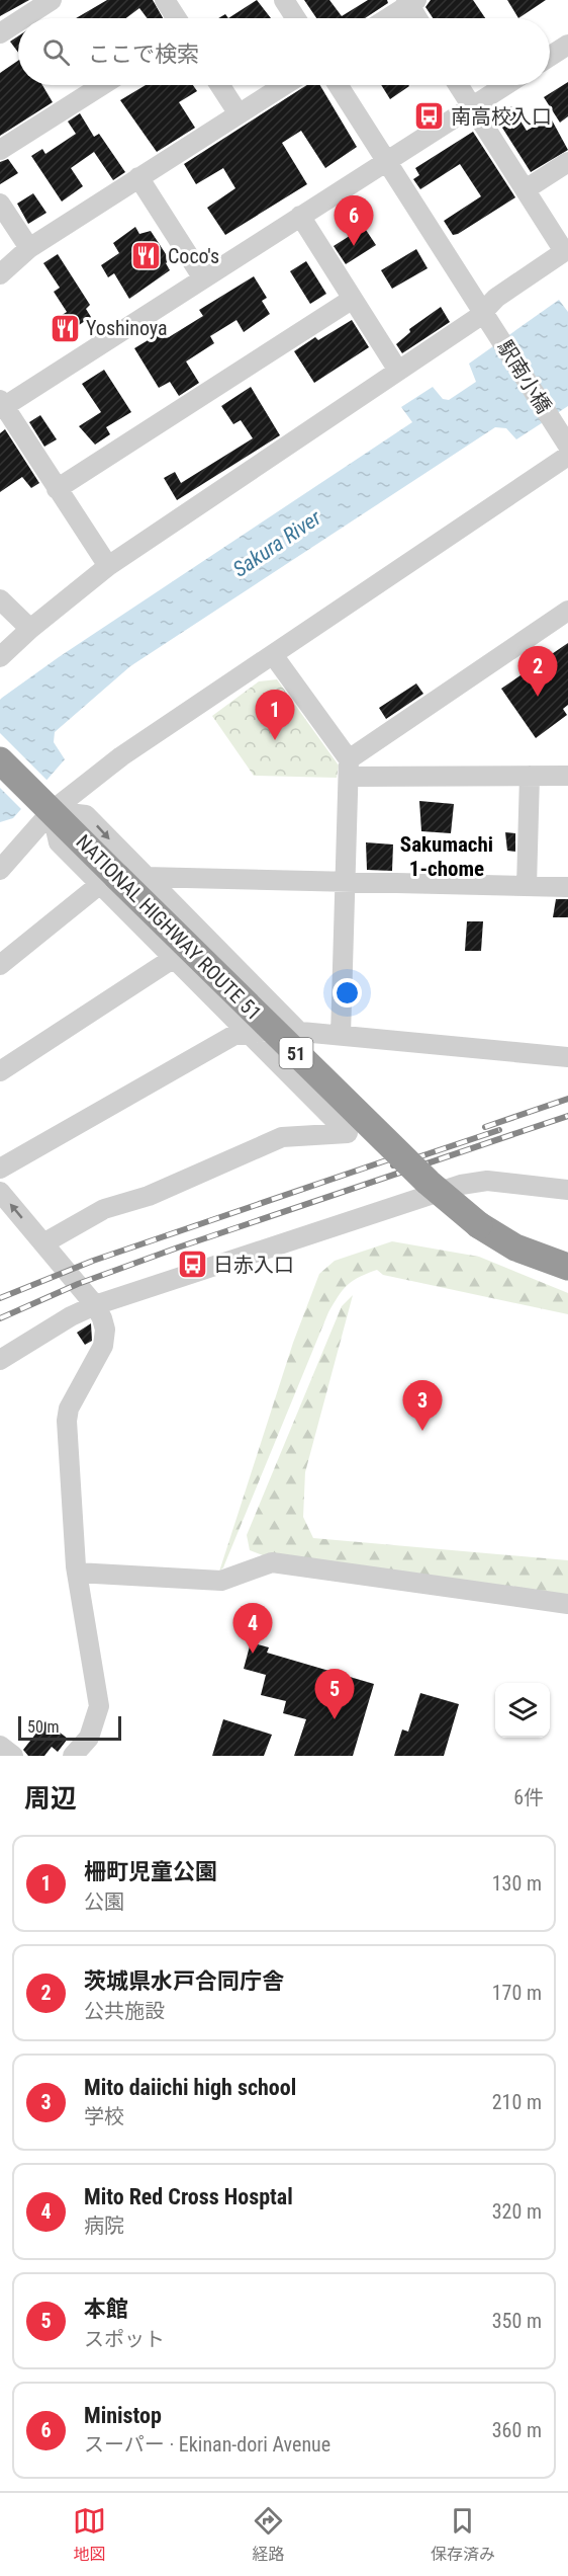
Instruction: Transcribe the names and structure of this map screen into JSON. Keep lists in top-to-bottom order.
{
  "streets": {
    "highway": ["NATIONAL HIGHWAY ROUTE 51", "51"],
    "street": ["駅南小橋"]
  },
  "districts": ["Sakumachi 1-chome"],
  "water": ["Sakura River"],
  "places": {
    "bus stop": ["南高校入口", "日赤入口"],
    "restaurant": ["Coco's", "Yoshinoya"]
  },
  "scale_bar": "50 m",
  "page": {
    "search": "ここで検索",
    "pins": [
      "6",
      "2",
      "1",
      "3",
      "4",
      "5"
    ],
    "scale": "50 m",
    "heading": ["周辺", "6件"],
    "list": [
      {
        "mark": "1",
        "name": "柵町児童公園",
        "note": "公園",
        "value": "130 m"
      },
      {
        "mark": "2",
        "name": "茨城県水戸合同庁舎",
        "note": "公共施設",
        "value": "170 m"
      },
      {
        "mark": "3",
        "name": "Mito daiichi high school",
        "note": "学校",
        "value": "210 m"
      },
      {
        "mark": "4",
        "name": "Mito Red Cross Hosptal",
        "note": "病院",
        "value": "320 m"
      },
      {
        "mark": "5",
        "name": "本館",
        "note": "スポット",
        "value": "350 m"
      },
      {
        "mark": "6",
        "name": "Ministop",
        "note": "スーパー · Ekinan-dori Avenue",
        "value": "360 m"
      }
    ],
    "nav": ["地図", "経路", "保存済み"]
  }
}
